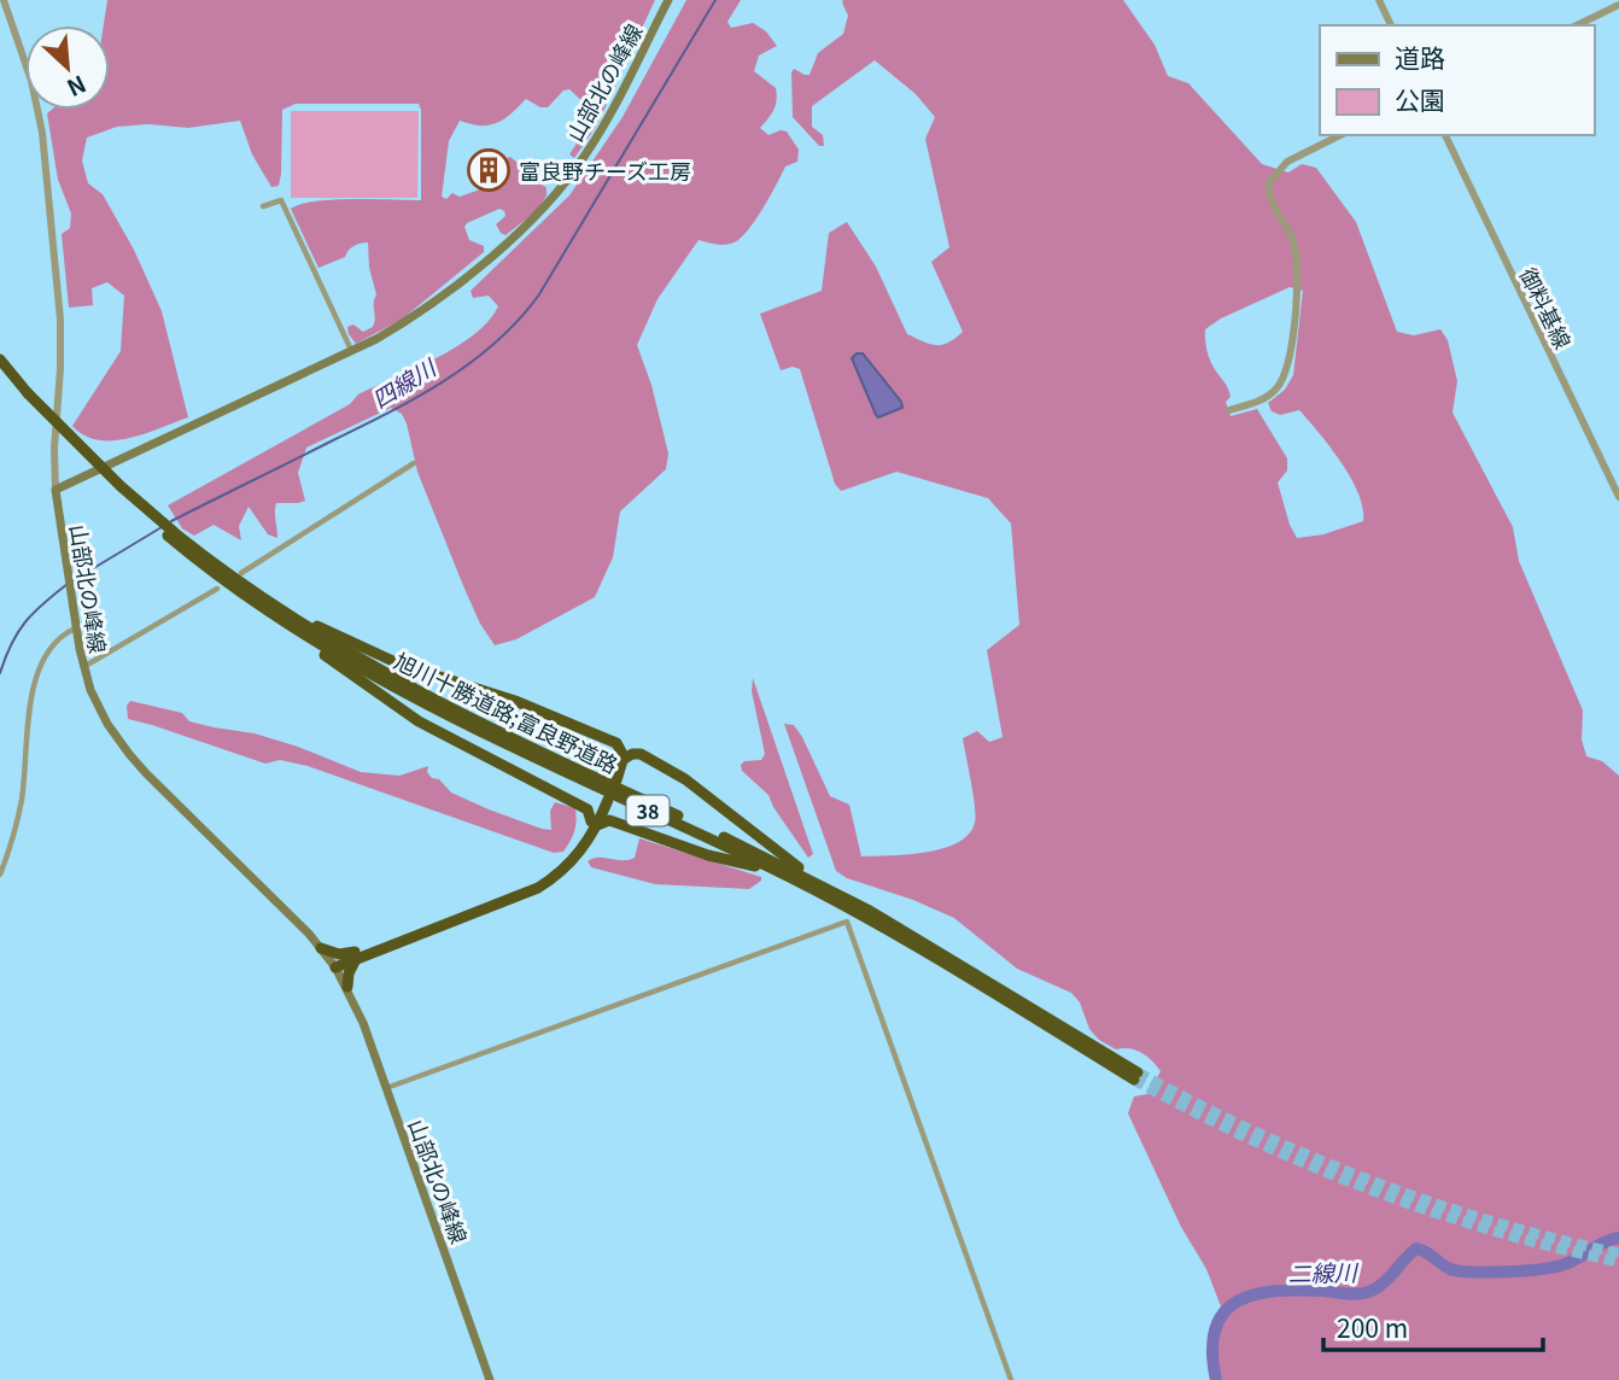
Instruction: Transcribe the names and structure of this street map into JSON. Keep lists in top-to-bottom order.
{
  "streets": {
    "highway": ["旭川十勝道路;富良野道路", "38"],
    "main road": ["山部北の峰線"],
    "street": ["御料基線"]
  },
  "crossings": [
    ["旭川十勝道路;富良野道路", "38"]
  ],
  "water": ["四線川", "二線川"],
  "places": {
    "building": ["富良野チーズ工房"]
  },
  "legend": ["道路", "公園"],
  "scale_bar": "200 m",
  "north": "bottom right"
}
